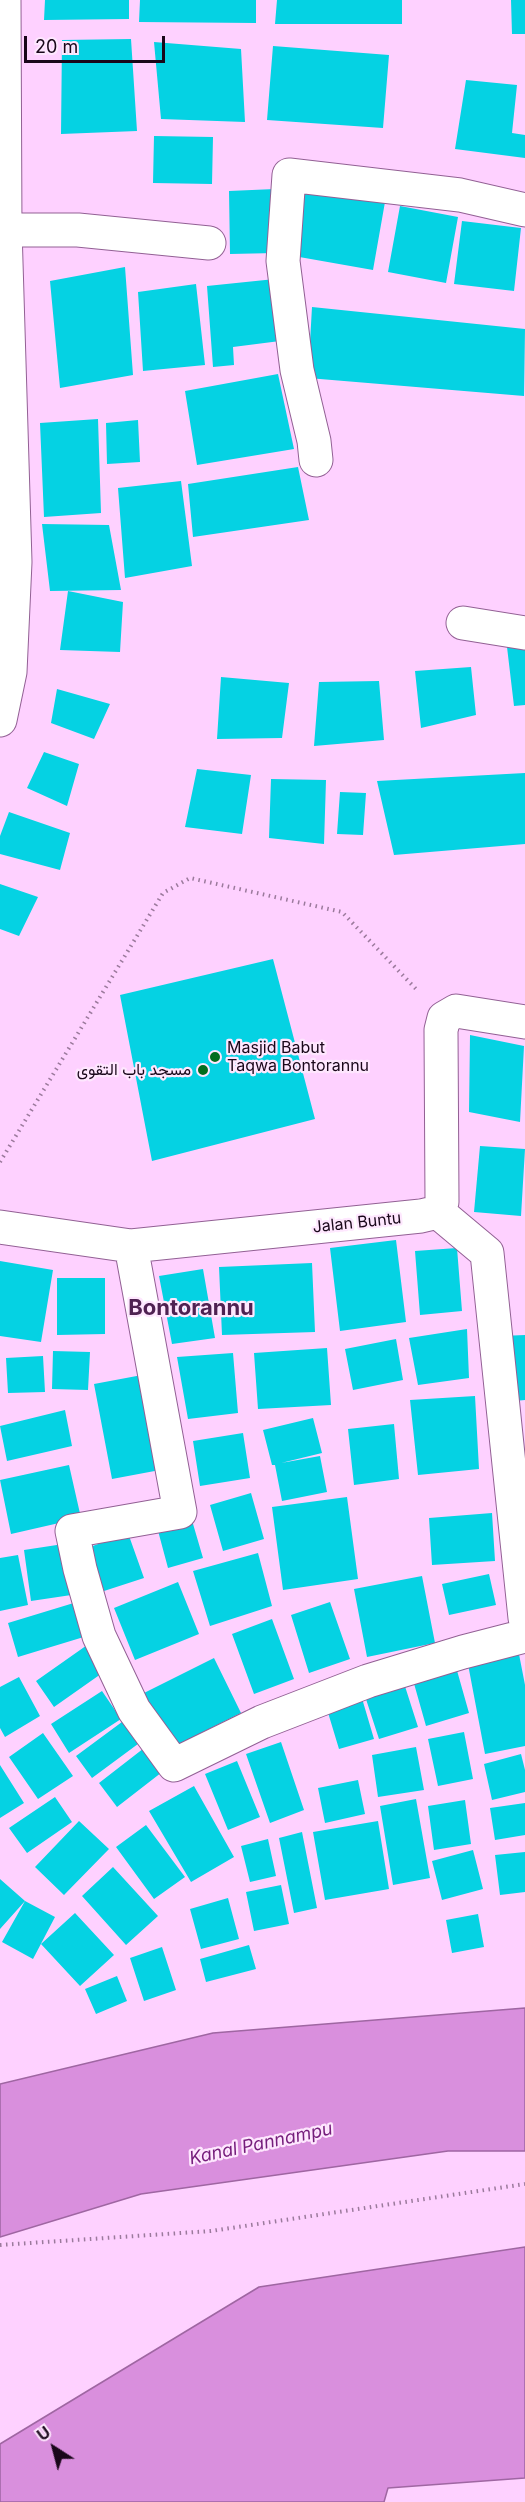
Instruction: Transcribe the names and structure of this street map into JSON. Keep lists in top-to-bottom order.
{
  "streets": {
    "street": ["Jalan Buntu"]
  },
  "districts": ["Bontorannu"],
  "water": ["Kanal Pannampu"],
  "places": ["Masjid Babut Taqwa Bontorannu", "مسجد باب التقوى"],
  "scale_bar": "20 m",
  "north": "top left"
}
